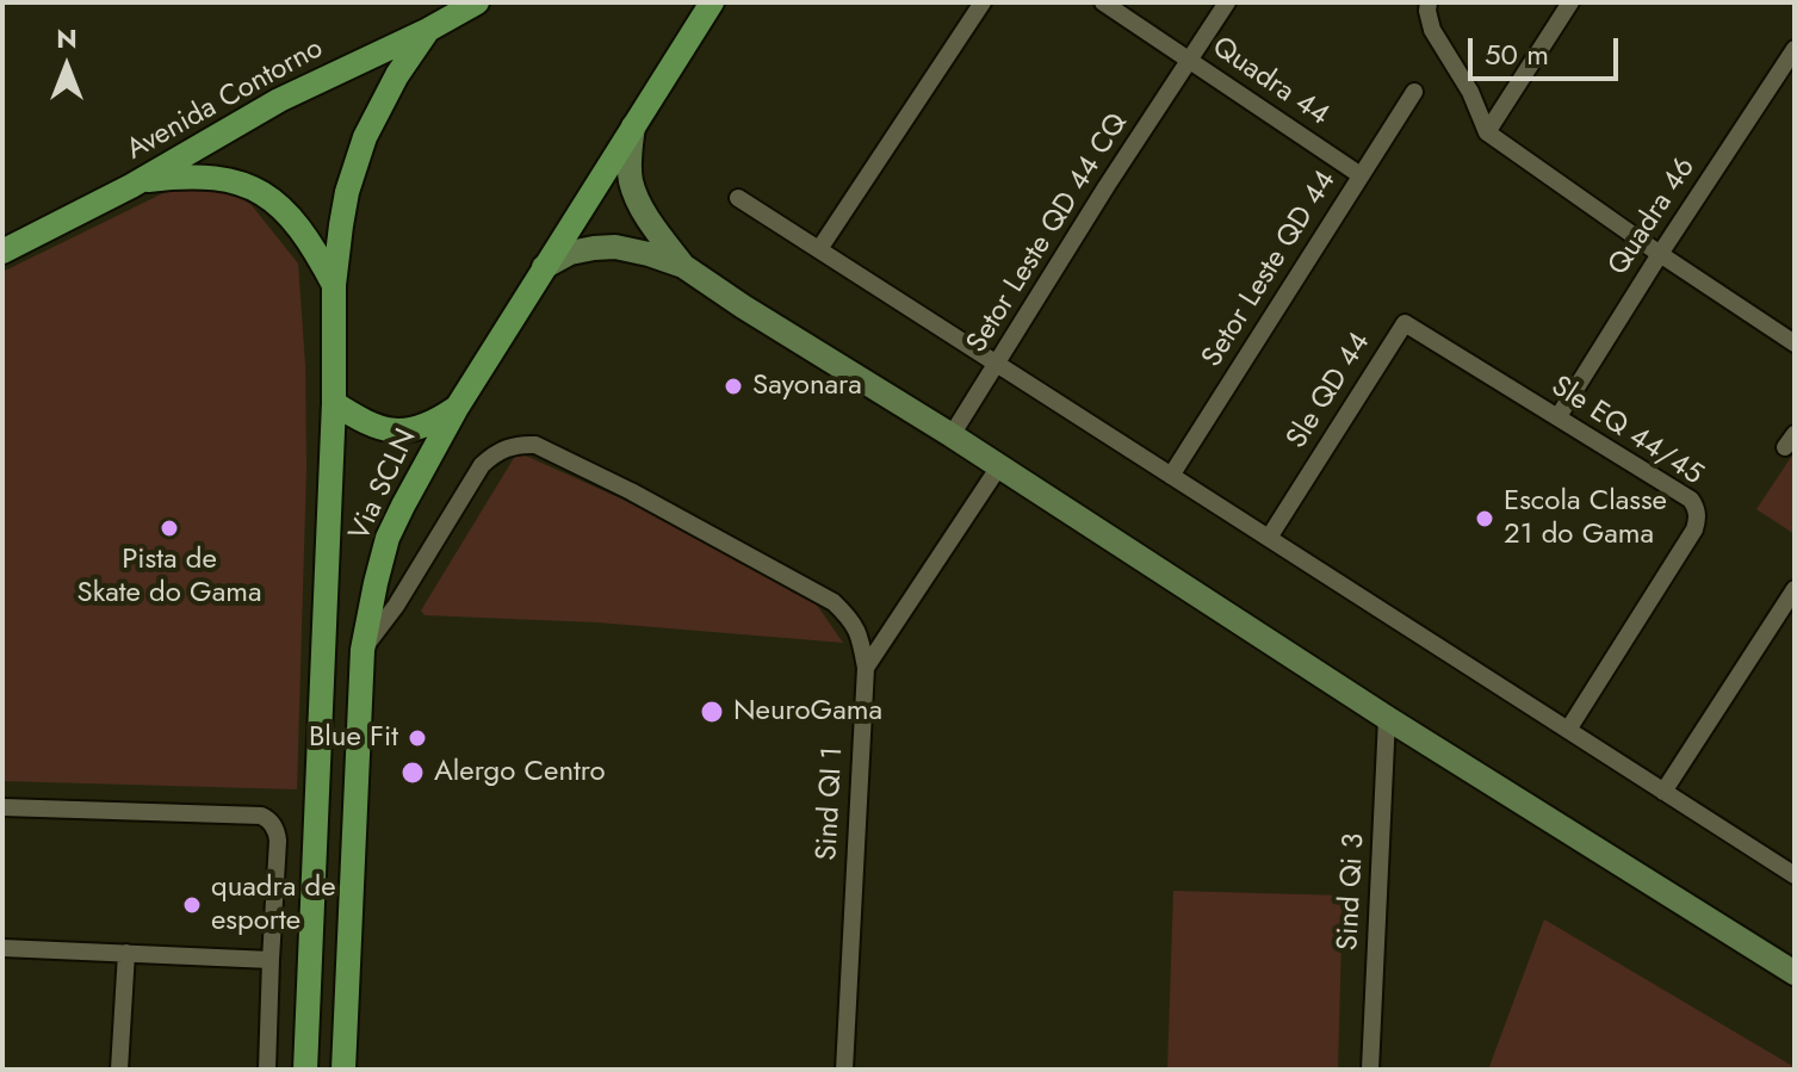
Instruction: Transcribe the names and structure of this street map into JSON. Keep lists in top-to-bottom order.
{
  "streets": {
    "main road": ["Avenida Contorno", "Via SCLN"],
    "street": [
      "Quadra 44",
      "Quadra 46",
      "Setor Leste QD 44 CQ",
      "Setor Leste QD 44",
      "Sle QD 44",
      "Sle EQ 44/45",
      "Sind QI 1",
      "Sind Qi 3"
    ]
  },
  "crossings": [
    ["Quadra 44", "Setor Leste QD 44 CQ"],
    ["Quadra 44", "Setor Leste QD 44"],
    ["Avenida Contorno", "Via SCLN"],
    ["Quadra 46", "Sle EQ 44/45"],
    ["Sle QD 44", "Sle EQ 44/45"]
  ],
  "places": [
    "Sayonara",
    "Escola Classe 21 do Gama",
    "Pista de Skate do Gama",
    "NeuroGama",
    "Blue Fit",
    "Alergo Centro",
    "quadra de esporte"
  ],
  "scale_bar": "50 m",
  "north": "top"
}
